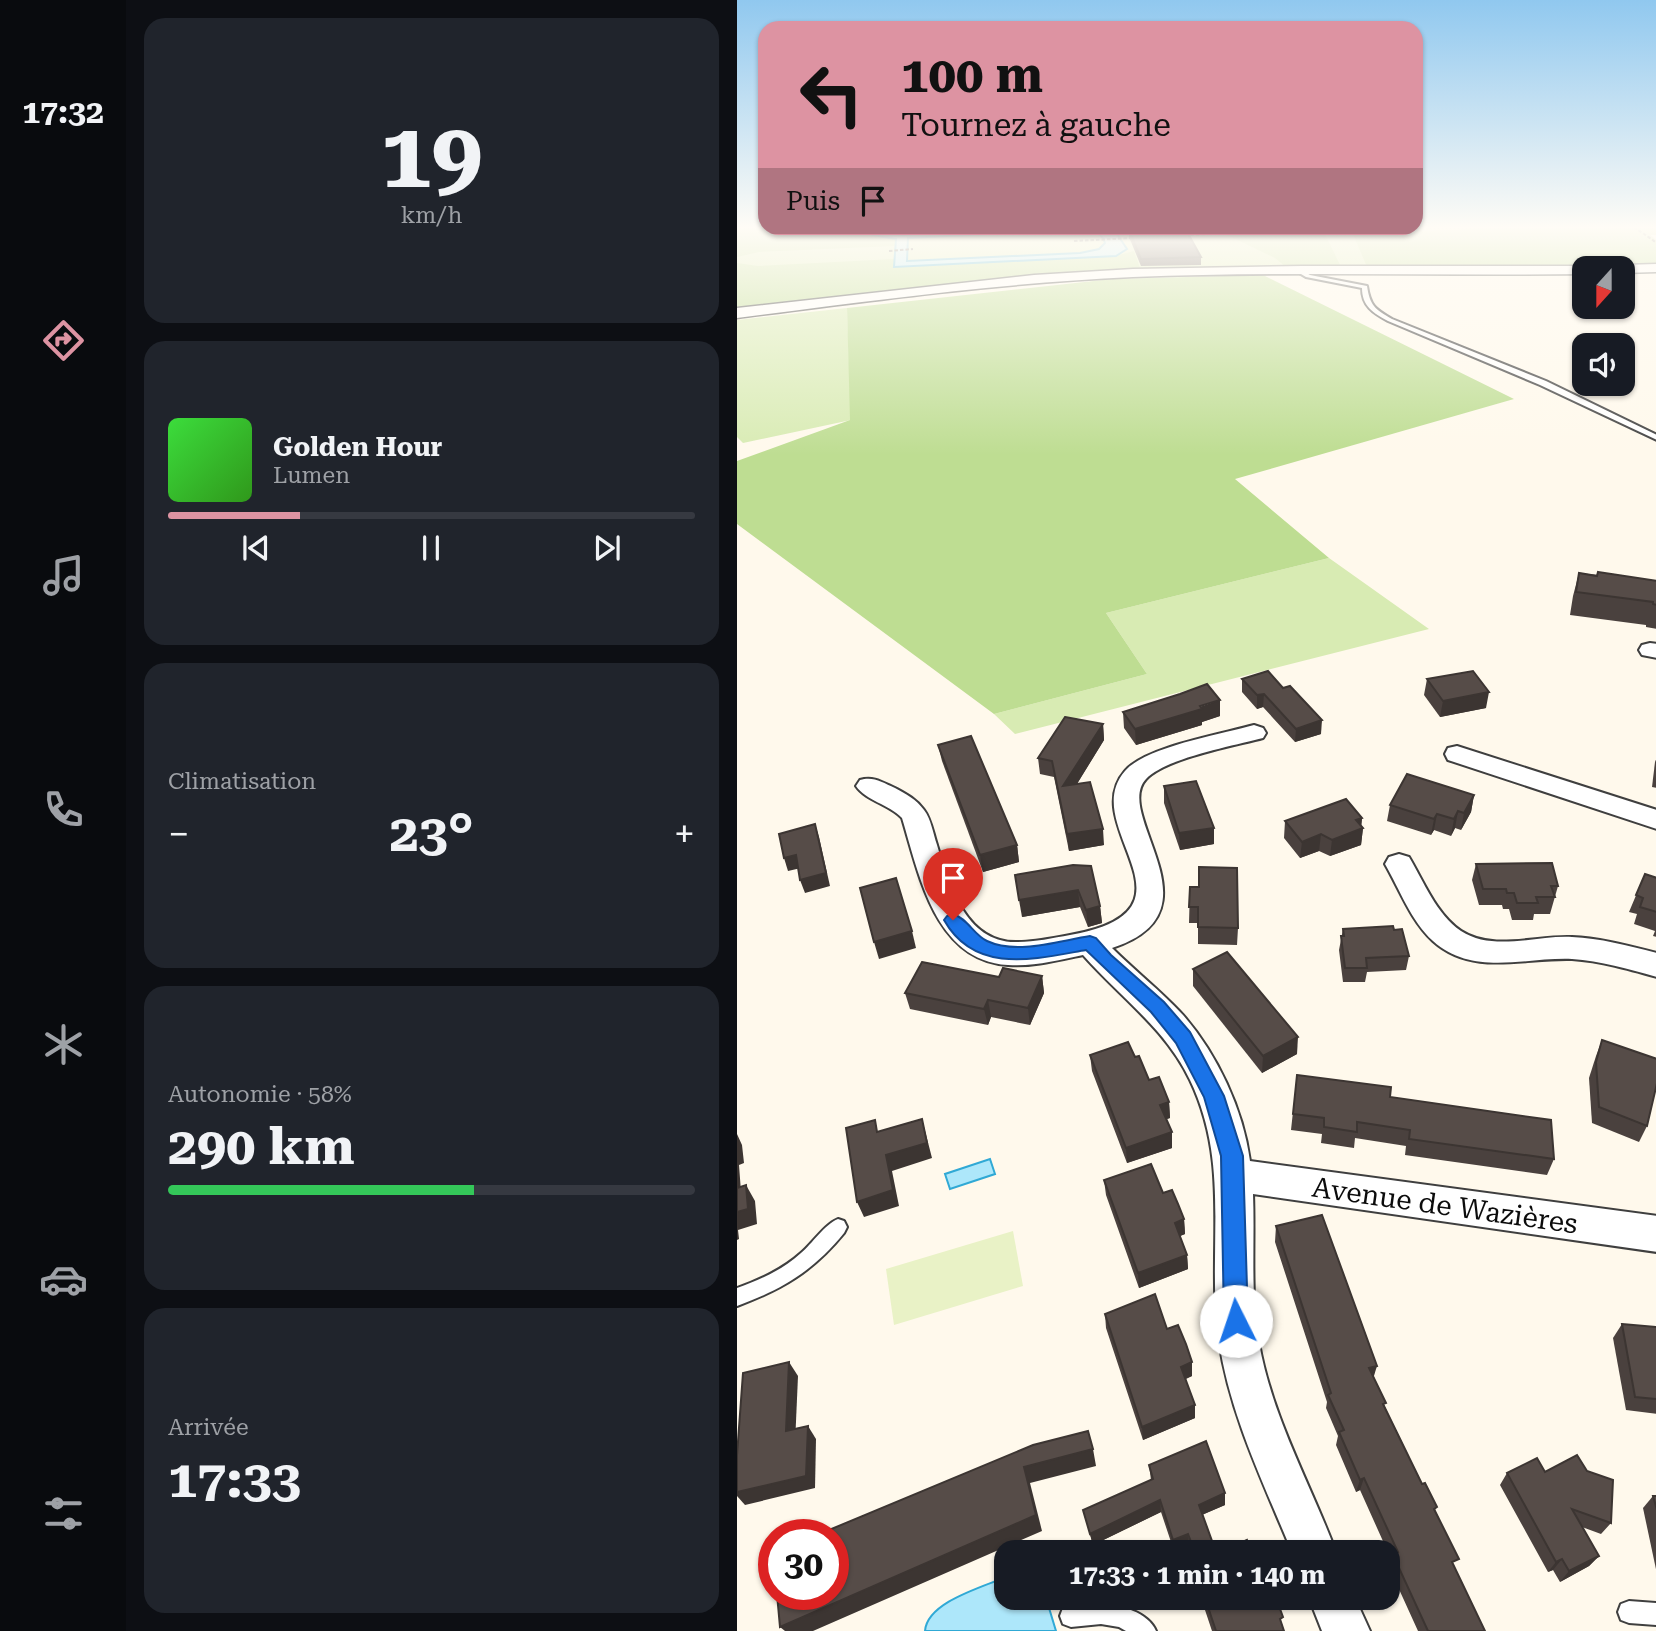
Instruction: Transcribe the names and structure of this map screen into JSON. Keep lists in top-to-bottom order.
{
  "streets": {
    "street": ["Avenue de Wazières"]
  },
  "north": "bottom",
  "page": {
    "tabs": "17:32",
    "tile": [
      ["19", "km/h"],
      "Climatisation",
      ["Autonomie · 58%", "290 km"],
      ["Arrivée", "17:33"]
    ],
    "turn": ["100 m", "Tournez à gauche"],
    "then": "Puis",
    "song": ["Golden Hour", "Lumen"],
    "heat": ["−", "23°", "+"],
    "limit": "30",
    "trip": "17:33 · 1 min · 140 m"
  }
}
